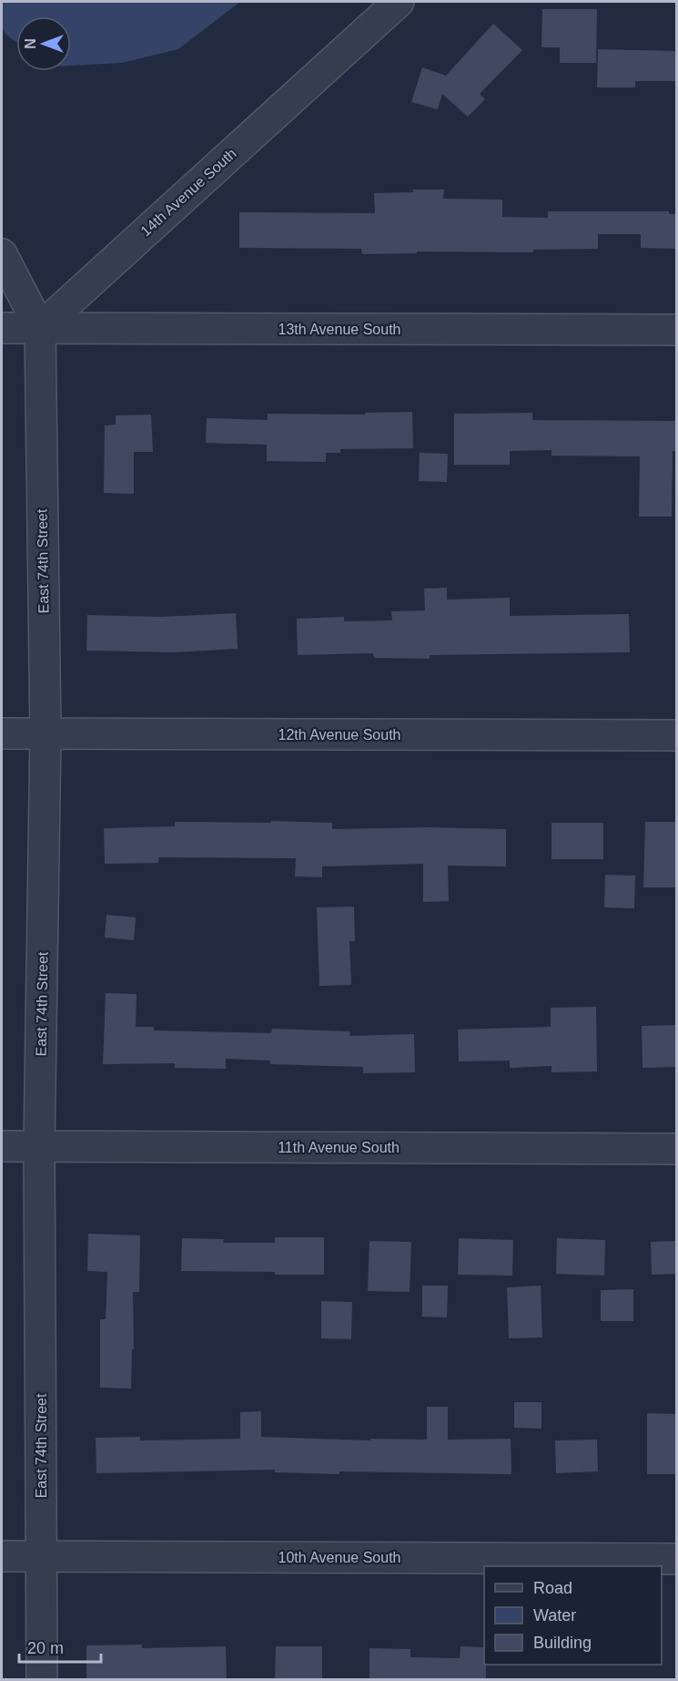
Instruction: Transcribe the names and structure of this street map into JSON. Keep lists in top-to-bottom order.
{
  "streets": {
    "street": [
      "14th Avenue South",
      "13th Avenue South",
      "East 74th Street",
      "12th Avenue South",
      "11th Avenue South",
      "10th Avenue South"
    ]
  },
  "crossings": [
    ["14th Avenue South", "13th Avenue South"],
    ["14th Avenue South", "East 74th Street"],
    ["13th Avenue South", "East 74th Street"],
    ["East 74th Street", "12th Avenue South"],
    ["East 74th Street", "11th Avenue South"],
    ["East 74th Street", "10th Avenue South"]
  ],
  "legend": ["Road", "Water", "Building"],
  "scale_bar": "20 m",
  "north": "left"
}
